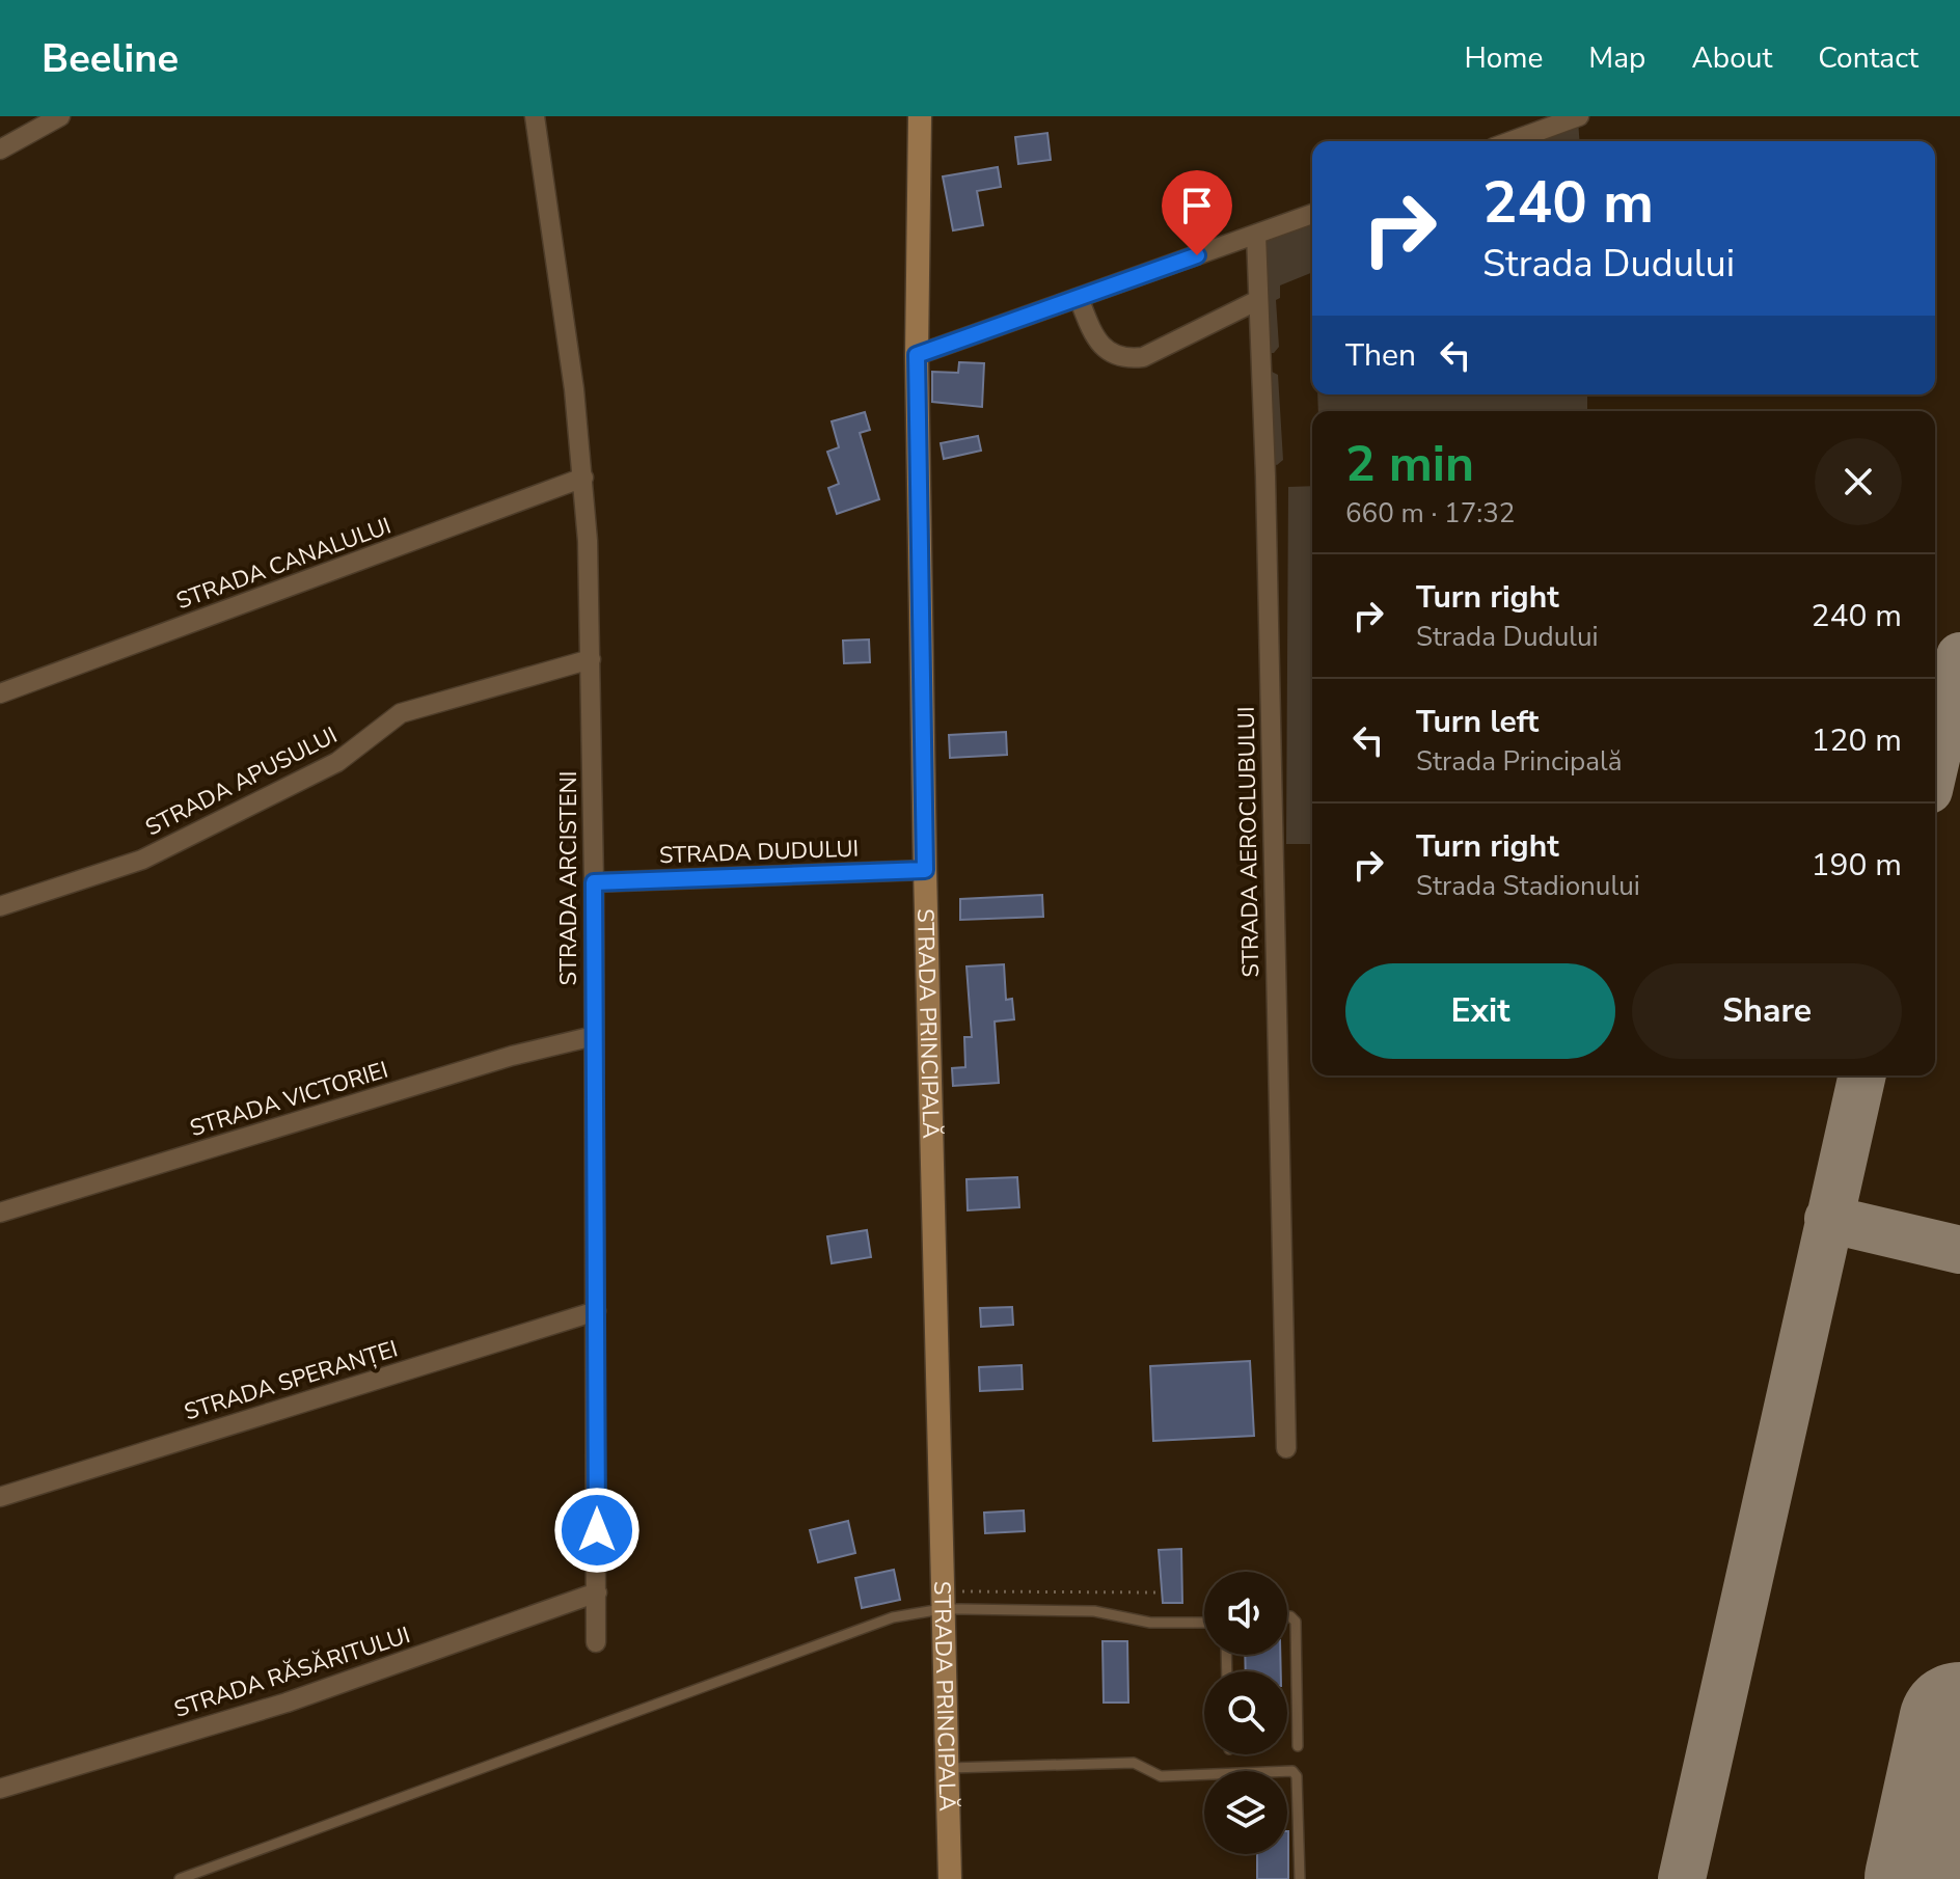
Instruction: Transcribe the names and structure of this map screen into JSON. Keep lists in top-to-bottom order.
{
  "streets": {
    "main road": ["STRADA PRINCIPALĂ"],
    "street": [
      "STRADA CANALULUI",
      "STRADA APUSULUI",
      "STRADA AEROCLUBULUI",
      "STRADA DUDULUI",
      "STRADA ARCISTENI",
      "STRADA VICTORIEI",
      "STRADA SPERANȚEI",
      "STRADA RĂSĂRITULUI"
    ]
  },
  "crossings": [
    ["STRADA CANALULUI", "STRADA ARCISTENI"],
    ["STRADA APUSULUI", "STRADA ARCISTENI"],
    ["STRADA DUDULUI", "STRADA ARCISTENI"],
    ["STRADA DUDULUI", "STRADA PRINCIPALĂ"],
    ["STRADA ARCISTENI", "STRADA VICTORIEI"],
    ["STRADA ARCISTENI", "STRADA SPERANȚEI"],
    ["STRADA ARCISTENI", "STRADA RĂSĂRITULUI"]
  ],
  "page": {
    "header": "Beeline",
    "nav": [
      "Home",
      "Map",
      "About",
      "Contact"
    ],
    "turn": ["240 m", "Strada Dudului"],
    "then": "Then",
    "heading": ["2 min", "660 m · 17:32"],
    "list": [
      {
        "name": "Turn right",
        "note": "Strada Dudului",
        "value": "240 m"
      },
      {
        "name": "Turn left",
        "note": "Strada Principală",
        "value": "120 m"
      },
      {
        "name": "Turn right",
        "note": "Strada Stadionului",
        "value": "190 m"
      }
    ],
    "buttons": ["Exit", "Share"]
  }
}
